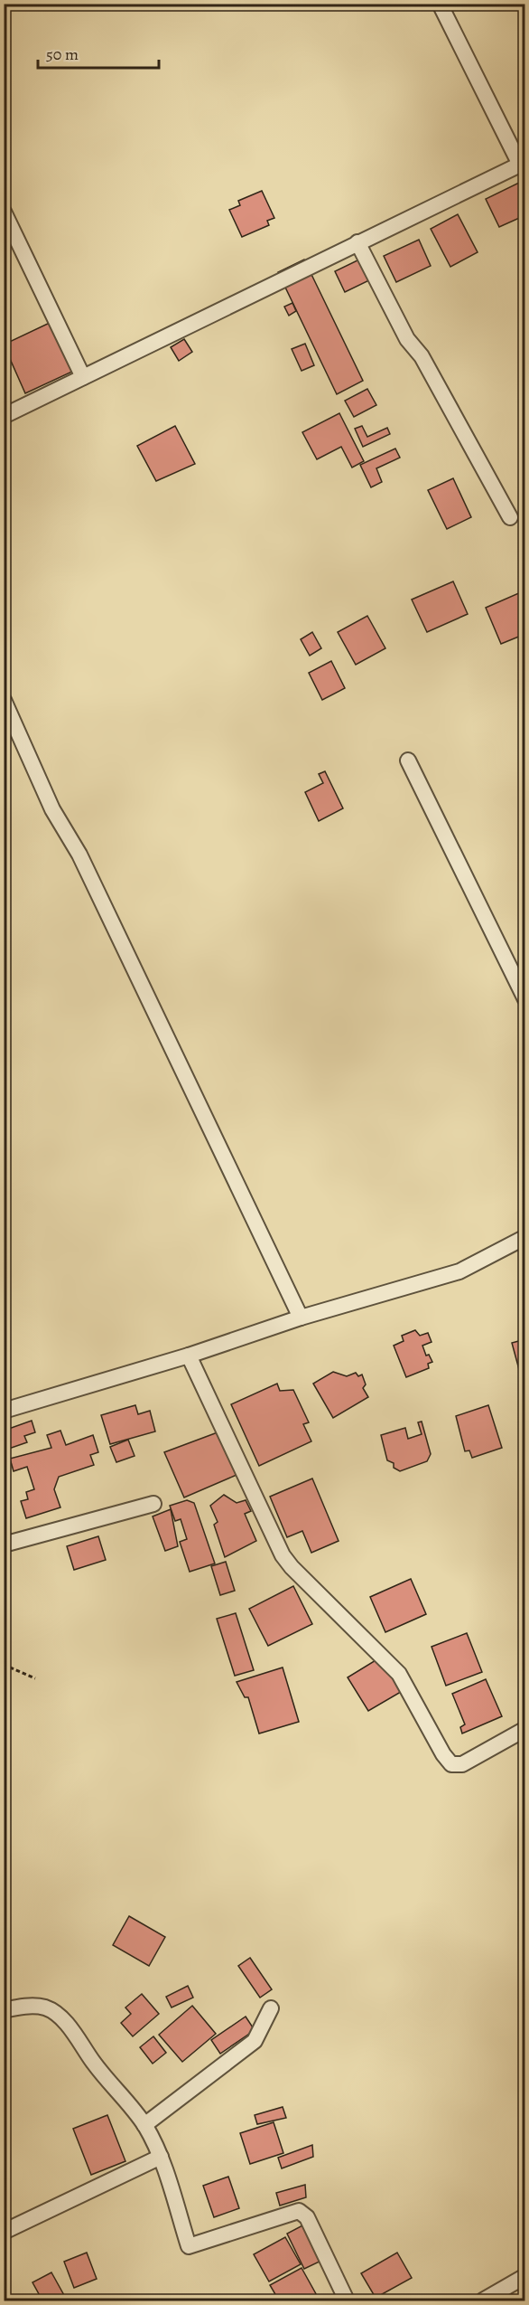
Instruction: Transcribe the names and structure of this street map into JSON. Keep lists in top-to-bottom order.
{
  "scale_bar": "50 m"
}
